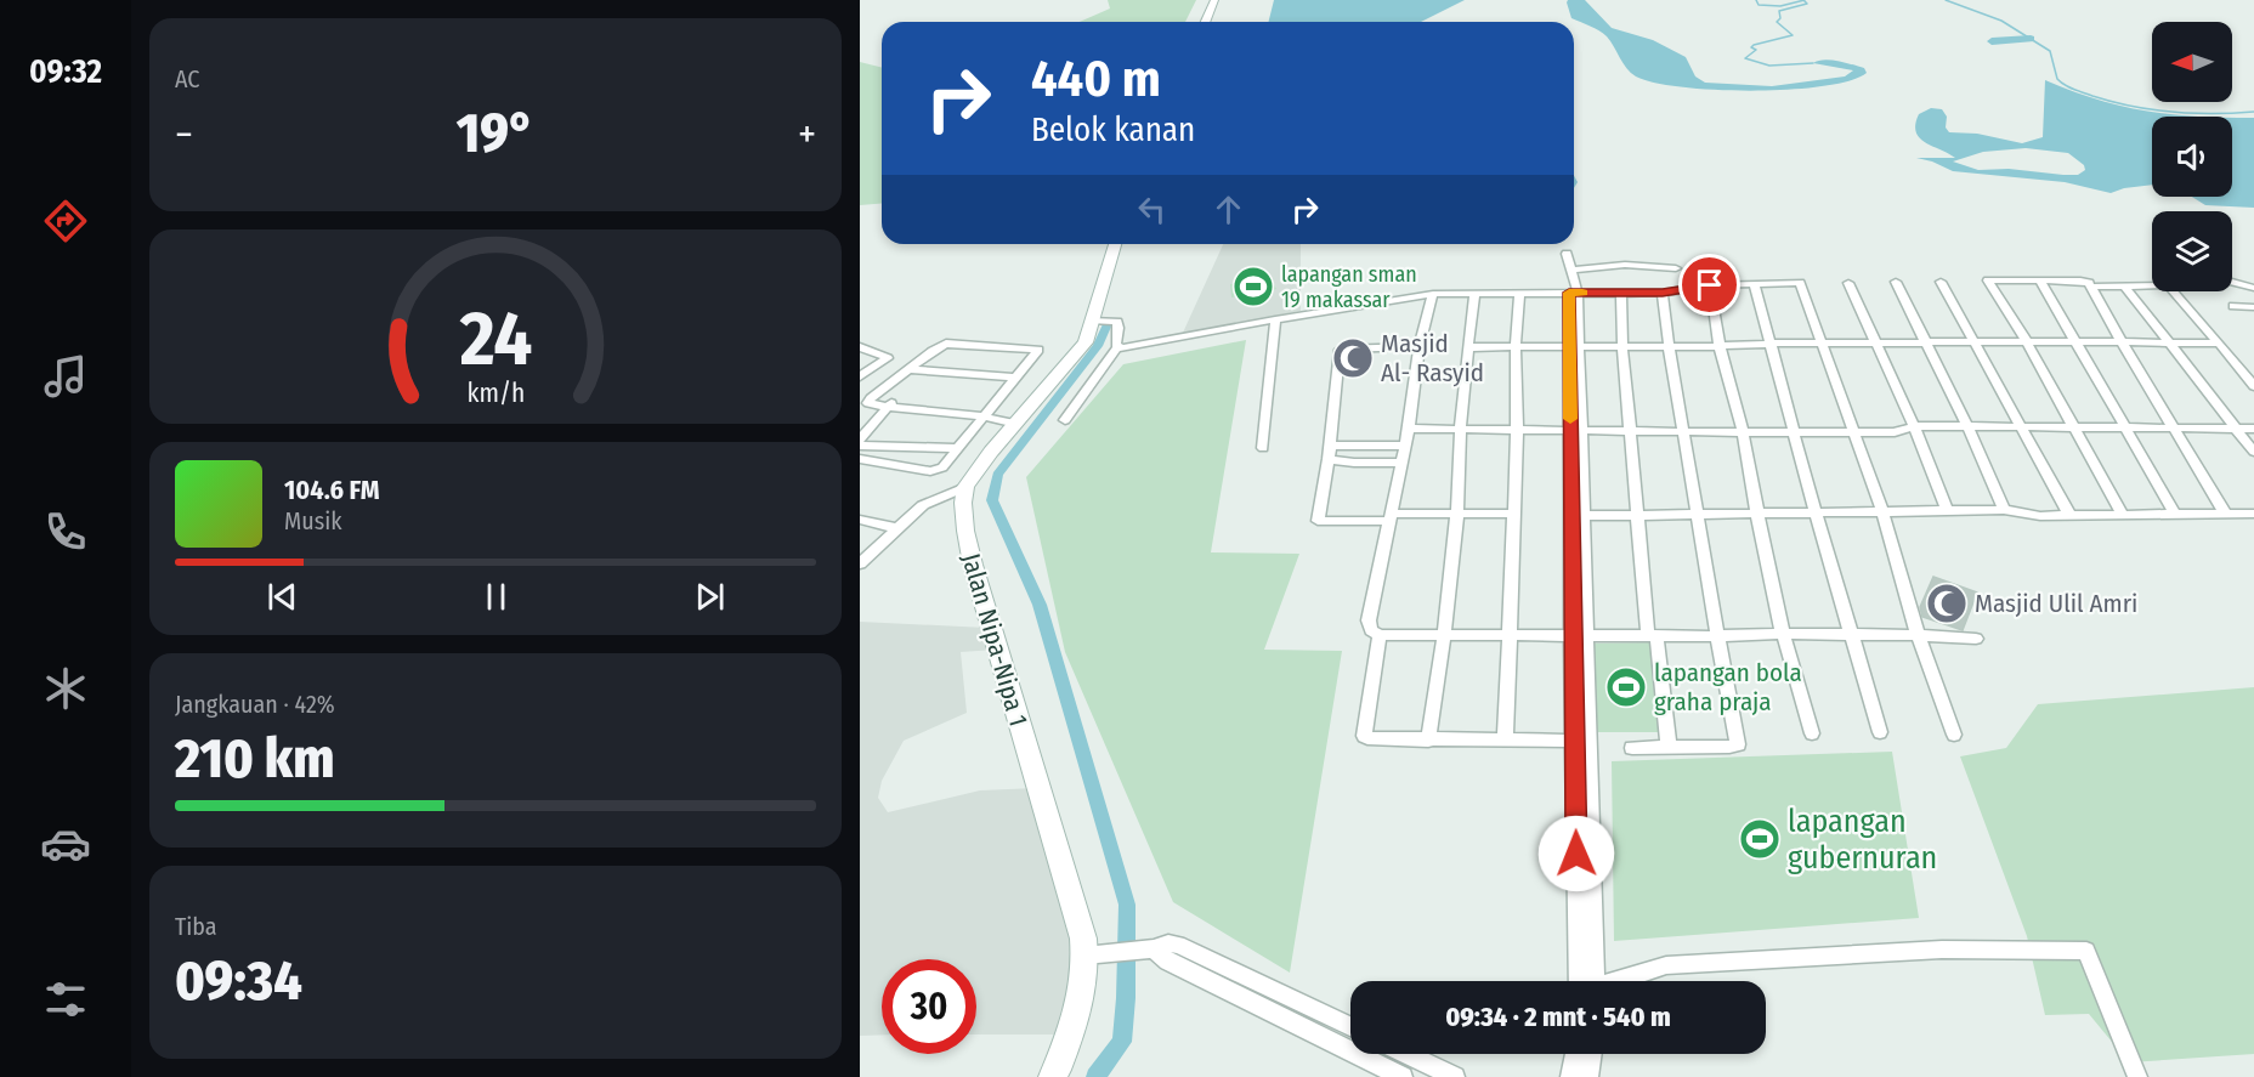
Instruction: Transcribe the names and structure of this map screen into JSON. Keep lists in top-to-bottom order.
{
  "streets": {
    "street": ["Jalan Nipa-Nipa 1"]
  },
  "places": {
    "sports": ["lapangan sman 19 makassar", "lapangan bola graha praja", "lapangan gubernuran"],
    "mosque": ["Masjid Al- Rasyid", "Masjid Ulil Amri"]
  },
  "north": "left",
  "page": {
    "tabs": "09:32",
    "tile": [
      "AC",
      ["Jangkauan · 42%", "210 km"],
      ["Tiba", "09:34"]
    ],
    "turn": ["440 m", "Belok kanan"],
    "heat": ["−", "19°", "+"],
    "song": ["104.6 FM", "Musik"],
    "limit": "30",
    "trip": "09:34 · 2 mnt · 540 m",
    "gauge": ["24", "km/h"]
  }
}
